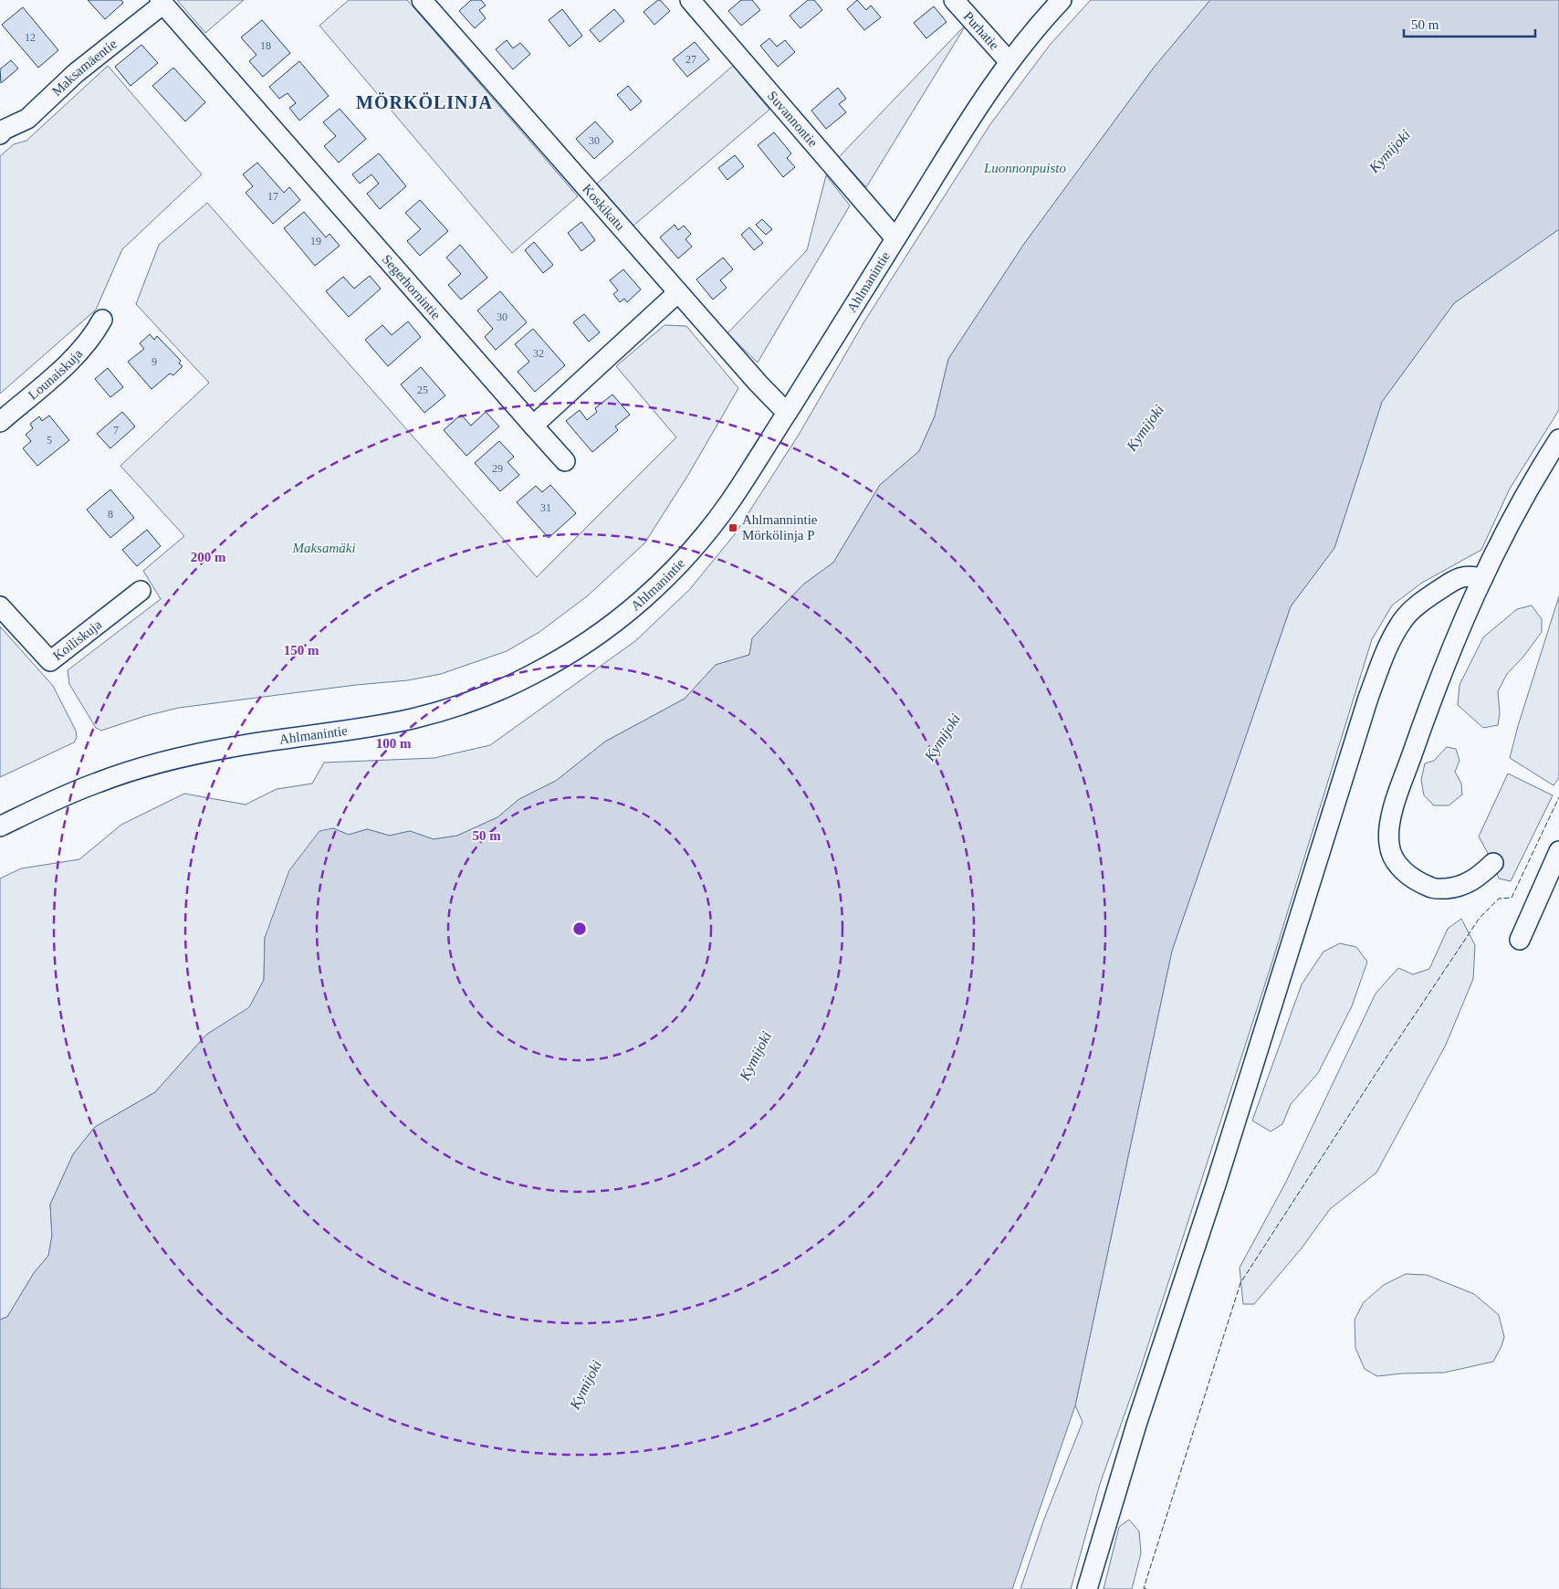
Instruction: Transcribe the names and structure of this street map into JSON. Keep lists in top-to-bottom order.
{
  "streets": {
    "street": [
      "Purhatie",
      "Maksamäentie",
      "Suvannontie",
      "Koskikatu",
      "Ahlmanintie",
      "Segerhornintie",
      "Lounaiskuja",
      "Koiliskuja"
    ]
  },
  "crossings": [
    ["Purhatie", "Ahlmanintie"],
    ["Maksamäentie", "Segerhornintie"],
    ["Suvannontie", "Ahlmanintie"],
    ["Koskikatu", "Ahlmanintie"]
  ],
  "districts": ["MÖRKÖLINJA"],
  "water": ["Kymijoki"],
  "parks": ["Luonnonpuisto", "Maksamäki"],
  "places": {
    "transit": ["Ahlmannintie Mörkölinja P"]
  },
  "house_numbers": [
    "12",
    "18",
    "27",
    "30",
    "17",
    "19",
    "30",
    "32",
    "9",
    "25",
    "7",
    "5",
    "29",
    "31",
    "8"
  ],
  "scale_bar": "50 m",
  "rings": [
    "200 m",
    "150 m",
    "100 m",
    "50 m"
  ]
}
